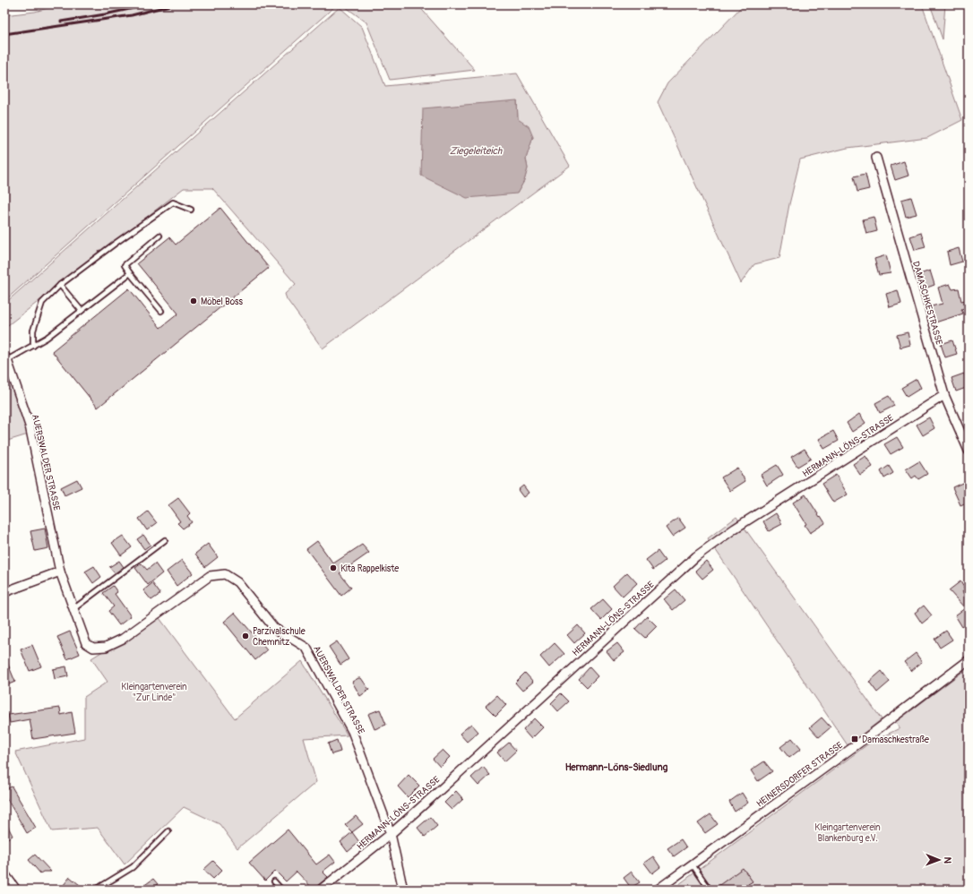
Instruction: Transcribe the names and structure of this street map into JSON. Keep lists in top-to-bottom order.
{
  "streets": {
    "street": [
      "DAMASCHKESTRASSE",
      "HERMANN-LÖNS-STRASSE",
      "AUERSWALDER STRASSE",
      "HEINERSDORFER STRASSE"
    ]
  },
  "crossings": [
    ["DAMASCHKESTRASSE", "HERMANN-LÖNS-STRASSE"],
    ["HERMANN-LÖNS-STRASSE", "AUERSWALDER STRASSE"]
  ],
  "districts": ["Hermann-Löns-Siedlung"],
  "water": ["Ziegeleiteich"],
  "parks": ["Kleingartenverein \"Zur Linde\"", "Kleingartenverein Blankenburg e.V."],
  "places": {
    "other": ["Möbel Boss", "Kita Rappelkiste", "Parzivalschule Chemnitz"],
    "transit": ["Damaschkestraße"]
  },
  "north": "right"
}
